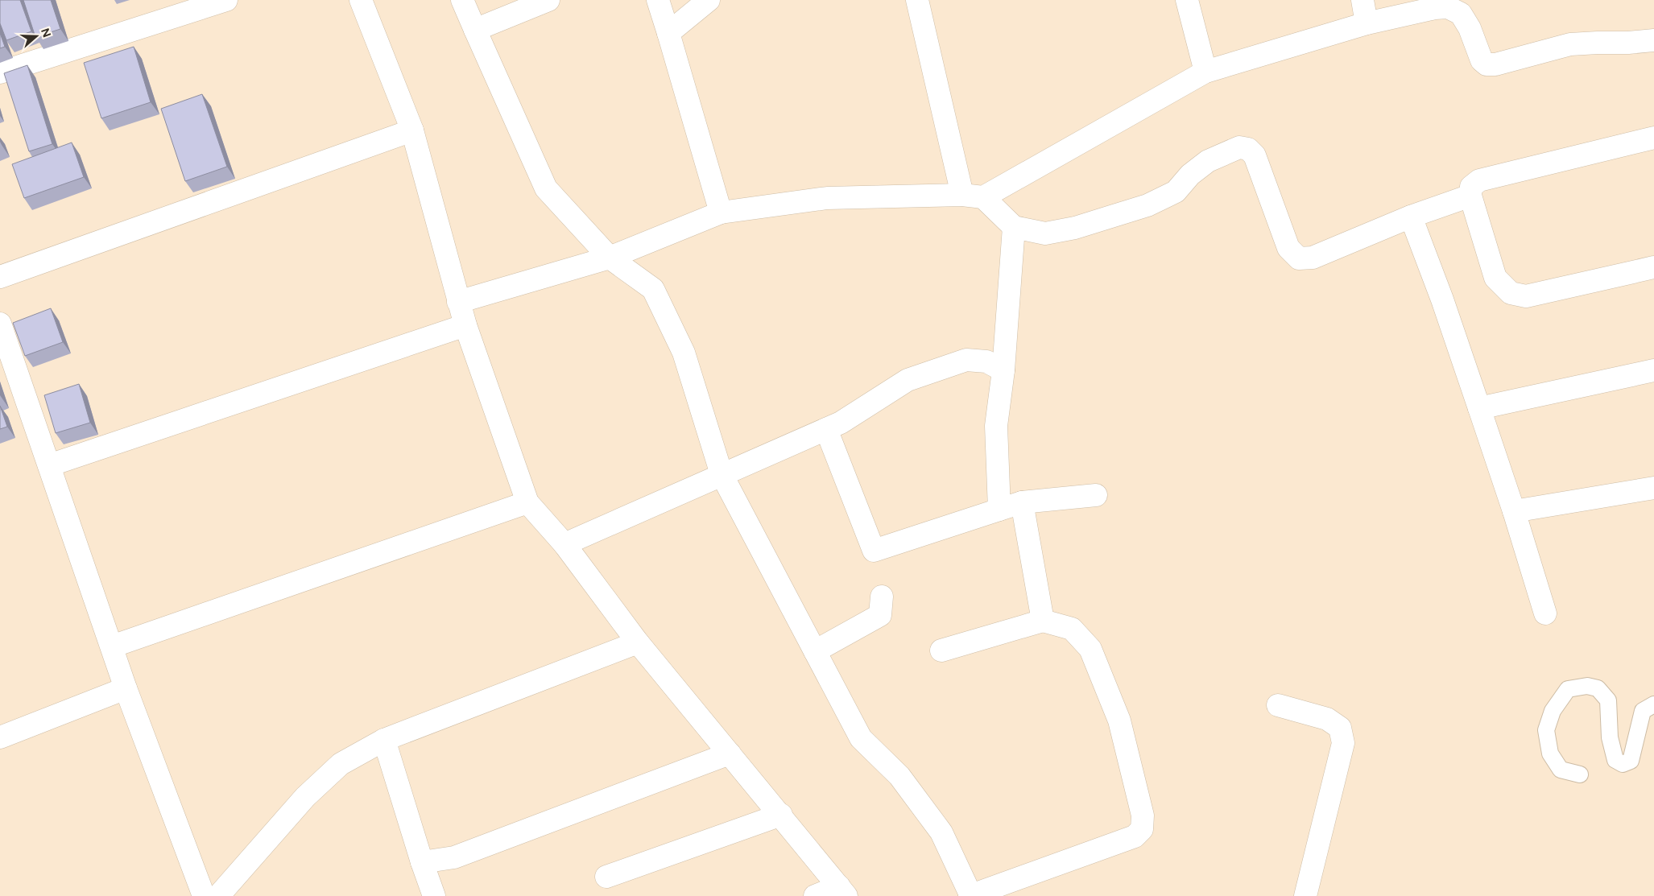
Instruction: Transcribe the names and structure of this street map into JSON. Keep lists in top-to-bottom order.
{
  "north": "right"
}
